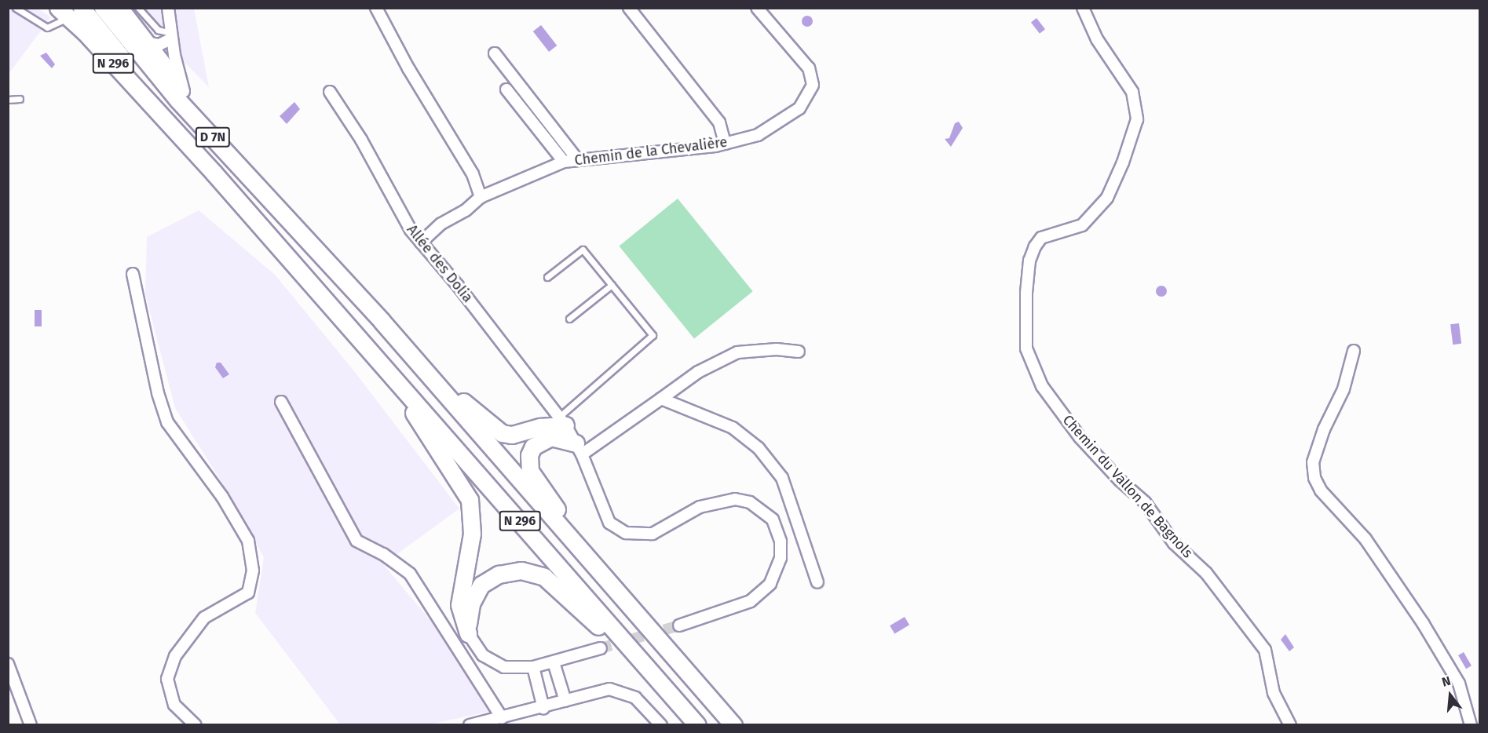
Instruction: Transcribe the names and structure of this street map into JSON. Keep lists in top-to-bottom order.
{
  "streets": {
    "highway": ["N 296", "D 7N"],
    "street": ["Chemin de la Chevalière", "Allée des Dolia", "Chemin du Vallon de Bagnols"]
  },
  "crossings": [
    ["N 296", "D 7N"],
    ["Chemin de la Chevalière", "Allée des Dolia"]
  ],
  "north": "top"
}
